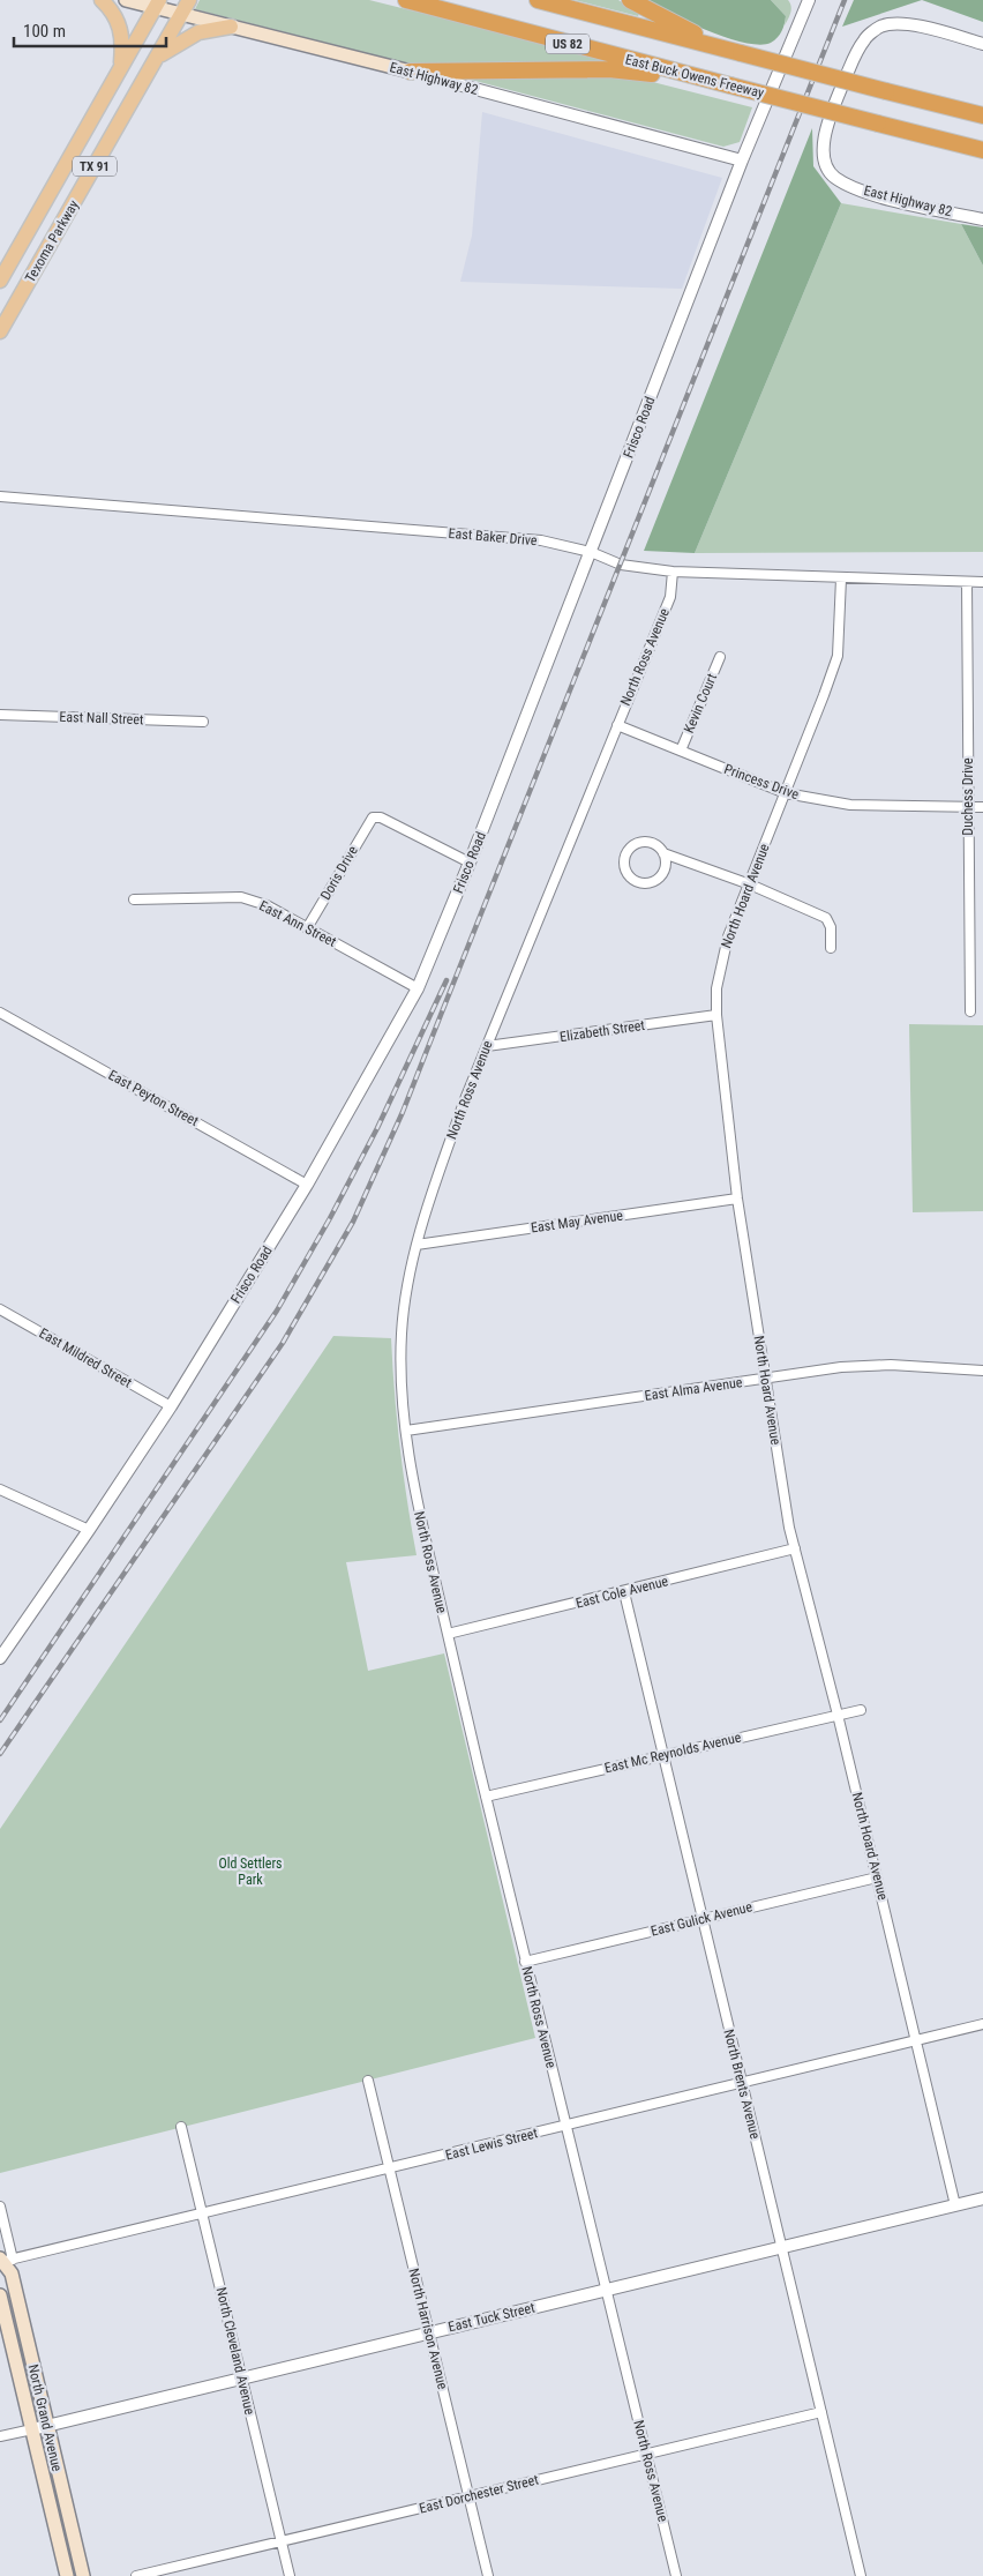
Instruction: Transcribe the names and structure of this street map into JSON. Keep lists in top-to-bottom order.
{
  "streets": {
    "highway": ["US 82", "East Buck Owens Freeway"],
    "main road": [
      "East Highway 82",
      "TX 91",
      "Texoma Parkway",
      "North Grand Avenue"
    ],
    "street": [
      "Frisco Road",
      "East Baker Drive",
      "North Ross Avenue",
      "Kevin Court",
      "East Nall Street",
      "Princess Drive",
      "Duchess Drive",
      "Doris Drive",
      "North Hoard Avenue",
      "East Ann Street",
      "Elizabeth Street",
      "East Peyton Street",
      "East May Avenue",
      "East Mildred Street",
      "East Alma Avenue",
      "East Cole Avenue",
      "East Mc Reynolds Avenue",
      "East Gulick Avenue",
      "North Brents Avenue",
      "East Lewis Street",
      "East Tuck Street",
      "North Harrison Avenue",
      "North Cleveland Avenue",
      "East Dorchester Street"
    ]
  },
  "crossings": [
    ["East Highway 82", "Texoma Parkway"],
    ["East Highway 82", "Frisco Road"],
    ["Frisco Road", "East Baker Drive"],
    ["Frisco Road", "Doris Drive"],
    ["Frisco Road", "East Ann Street"],
    ["Frisco Road", "East Peyton Street"],
    ["Frisco Road", "East Mildred Street"],
    ["East Baker Drive", "North Ross Avenue"],
    ["East Baker Drive", "Duchess Drive"],
    ["East Baker Drive", "North Hoard Avenue"],
    ["North Ross Avenue", "Princess Drive"],
    ["North Ross Avenue", "Elizabeth Street"],
    ["North Ross Avenue", "East May Avenue"],
    ["North Ross Avenue", "East Alma Avenue"],
    ["North Ross Avenue", "East Cole Avenue"],
    ["North Ross Avenue", "East Mc Reynolds Avenue"],
    ["North Ross Avenue", "East Gulick Avenue"],
    ["North Ross Avenue", "East Lewis Street"],
    ["North Ross Avenue", "East Tuck Street"],
    ["North Ross Avenue", "East Dorchester Street"],
    ["Kevin Court", "Princess Drive"],
    ["Princess Drive", "Duchess Drive"],
    ["Princess Drive", "North Hoard Avenue"],
    ["Doris Drive", "East Ann Street"],
    ["North Hoard Avenue", "Elizabeth Street"],
    ["North Hoard Avenue", "East May Avenue"],
    ["North Hoard Avenue", "East Alma Avenue"],
    ["North Hoard Avenue", "East Cole Avenue"],
    ["North Hoard Avenue", "East Mc Reynolds Avenue"],
    ["North Hoard Avenue", "East Gulick Avenue"],
    ["North Hoard Avenue", "East Lewis Street"],
    ["North Hoard Avenue", "East Tuck Street"],
    ["East Cole Avenue", "North Brents Avenue"],
    ["East Mc Reynolds Avenue", "North Brents Avenue"],
    ["East Gulick Avenue", "North Brents Avenue"],
    ["North Brents Avenue", "East Lewis Street"],
    ["North Brents Avenue", "East Tuck Street"],
    ["North Brents Avenue", "East Dorchester Street"],
    ["East Lewis Street", "North Harrison Avenue"],
    ["East Lewis Street", "North Cleveland Avenue"],
    ["East Lewis Street", "North Grand Avenue"],
    ["East Tuck Street", "North Harrison Avenue"],
    ["East Tuck Street", "North Cleveland Avenue"],
    ["East Tuck Street", "North Grand Avenue"],
    ["North Harrison Avenue", "East Dorchester Street"],
    ["North Cleveland Avenue", "East Dorchester Street"]
  ],
  "parks": ["Old Settlers Park"],
  "scale_bar": "100 m"
}
